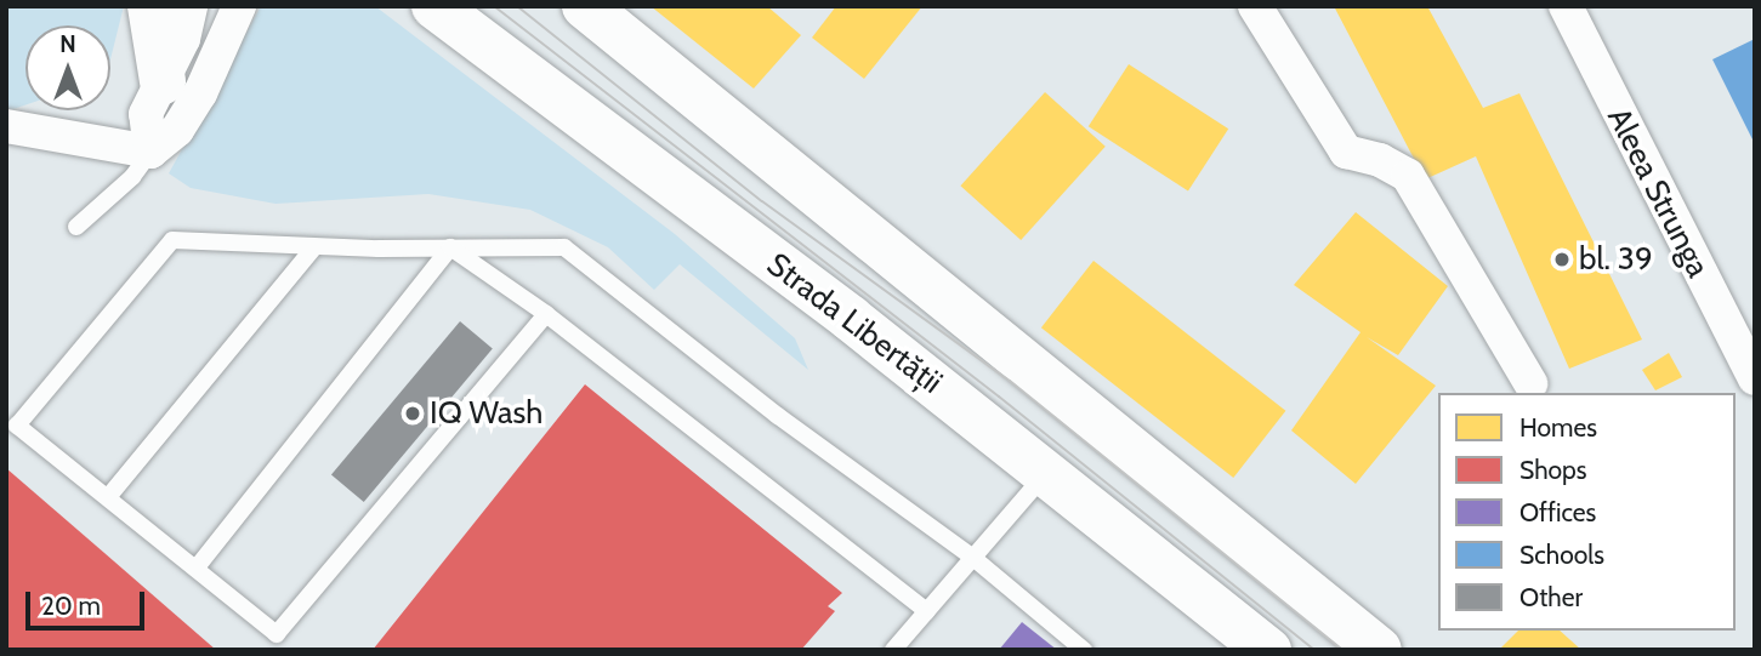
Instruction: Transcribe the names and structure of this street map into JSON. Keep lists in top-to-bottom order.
{
  "streets": {
    "main road": ["Strada Libertății"],
    "street": ["Aleea Strunga"]
  },
  "places": ["bl. 39", "IQ Wash"],
  "legend": [
    "Homes",
    "Shops",
    "Offices",
    "Schools",
    "Other"
  ],
  "scale_bar": "20 m",
  "north": "top"
}
